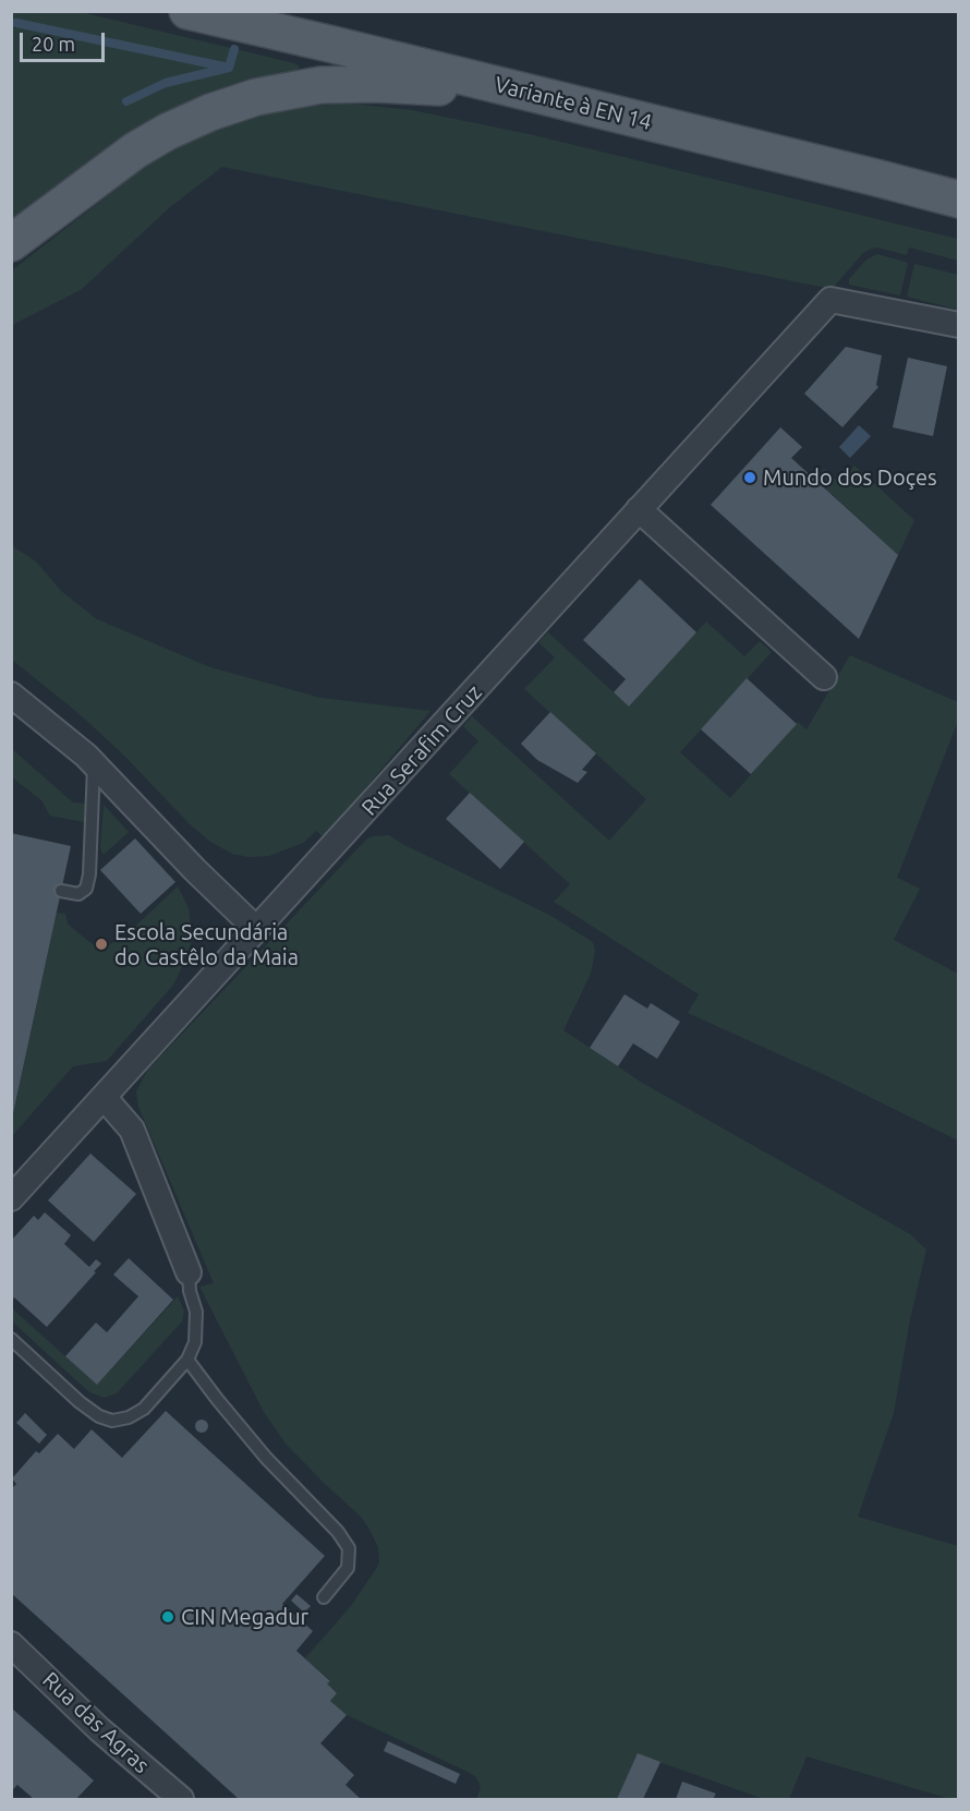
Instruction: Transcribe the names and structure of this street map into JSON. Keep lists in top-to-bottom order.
{
  "streets": {
    "main road": ["Variante à EN 14"],
    "street": ["Rua Serafim Cruz", "Rua das Agras"]
  },
  "places": ["Mundo dos Doçes", "Escola Secundária do Castêlo da Maia", "CIN Megadur"],
  "scale_bar": "20 m"
}
